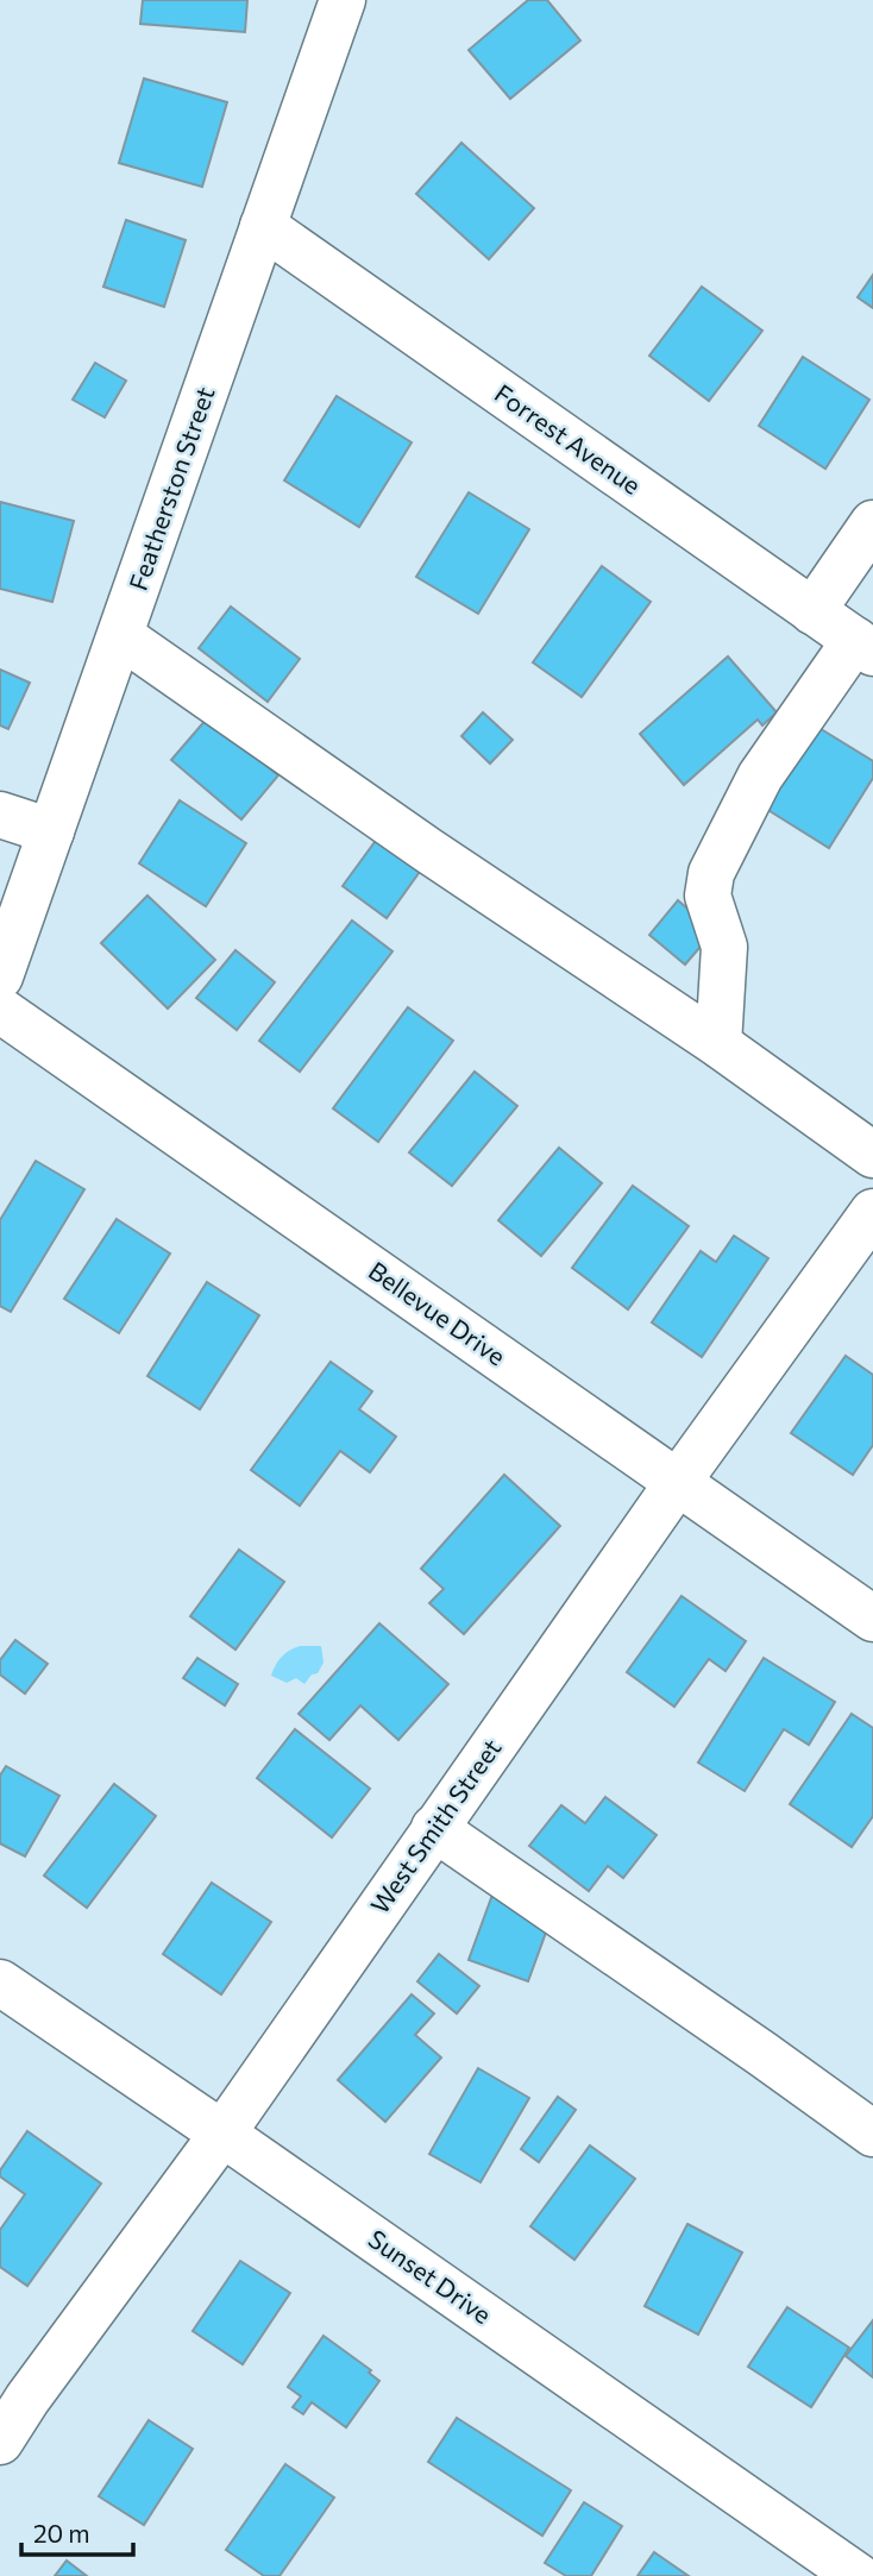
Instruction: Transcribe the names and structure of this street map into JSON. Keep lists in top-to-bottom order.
{
  "streets": {
    "street": [
      "Forrest Avenue",
      "Featherston Street",
      "Bellevue Drive",
      "West Smith Street",
      "Sunset Drive"
    ]
  },
  "crossings": [
    ["Forrest Avenue", "Featherston Street"],
    ["Bellevue Drive", "West Smith Street"],
    ["West Smith Street", "Sunset Drive"]
  ],
  "scale_bar": "20 m"
}
